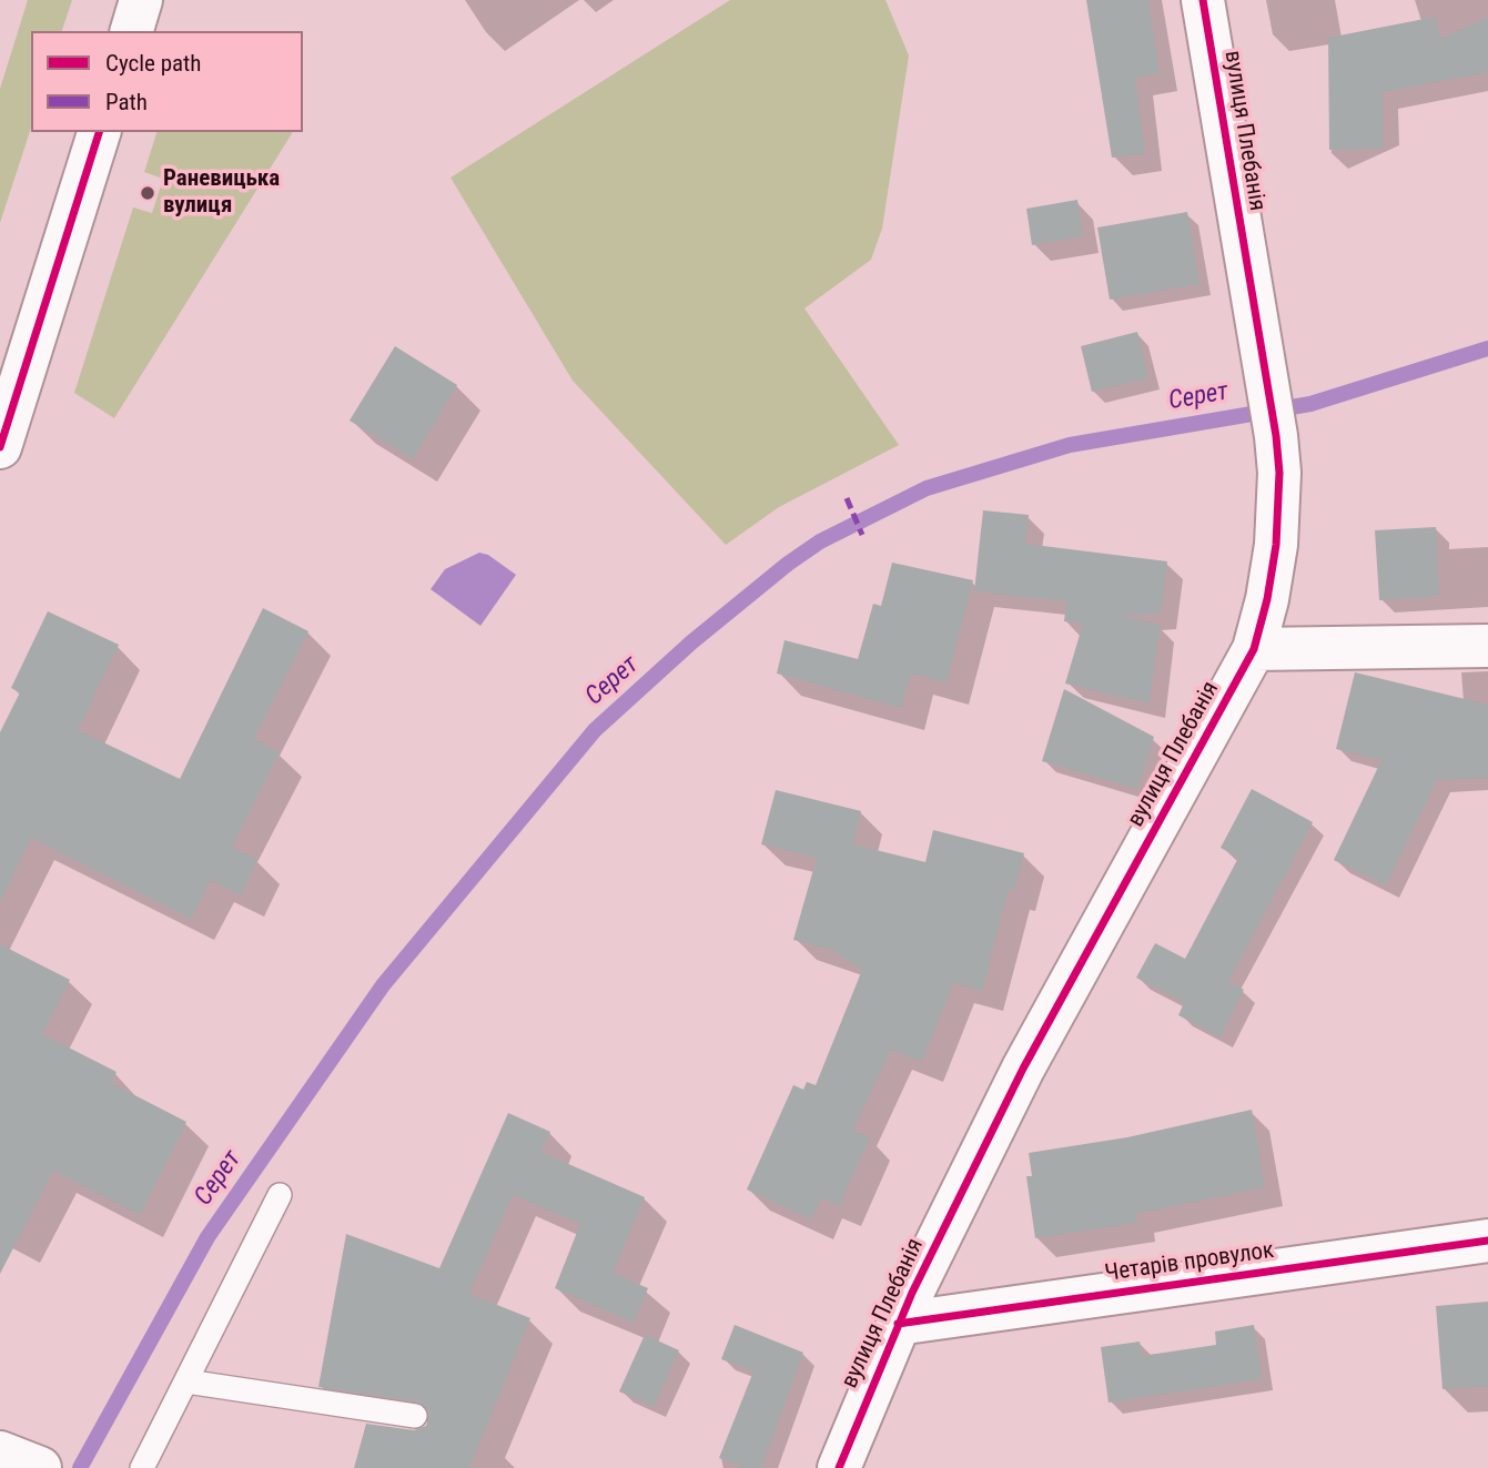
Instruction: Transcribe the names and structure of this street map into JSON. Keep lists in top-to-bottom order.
{
  "streets": {
    "street": ["вулиця Плебанія", "Четарів провулок"]
  },
  "crossings": [
    ["вулиця Плебанія", "Четарів провулок"]
  ],
  "water": ["Серет"],
  "places": ["Раневицька вулиця"],
  "legend": ["Cycle path", "Path"]
}
